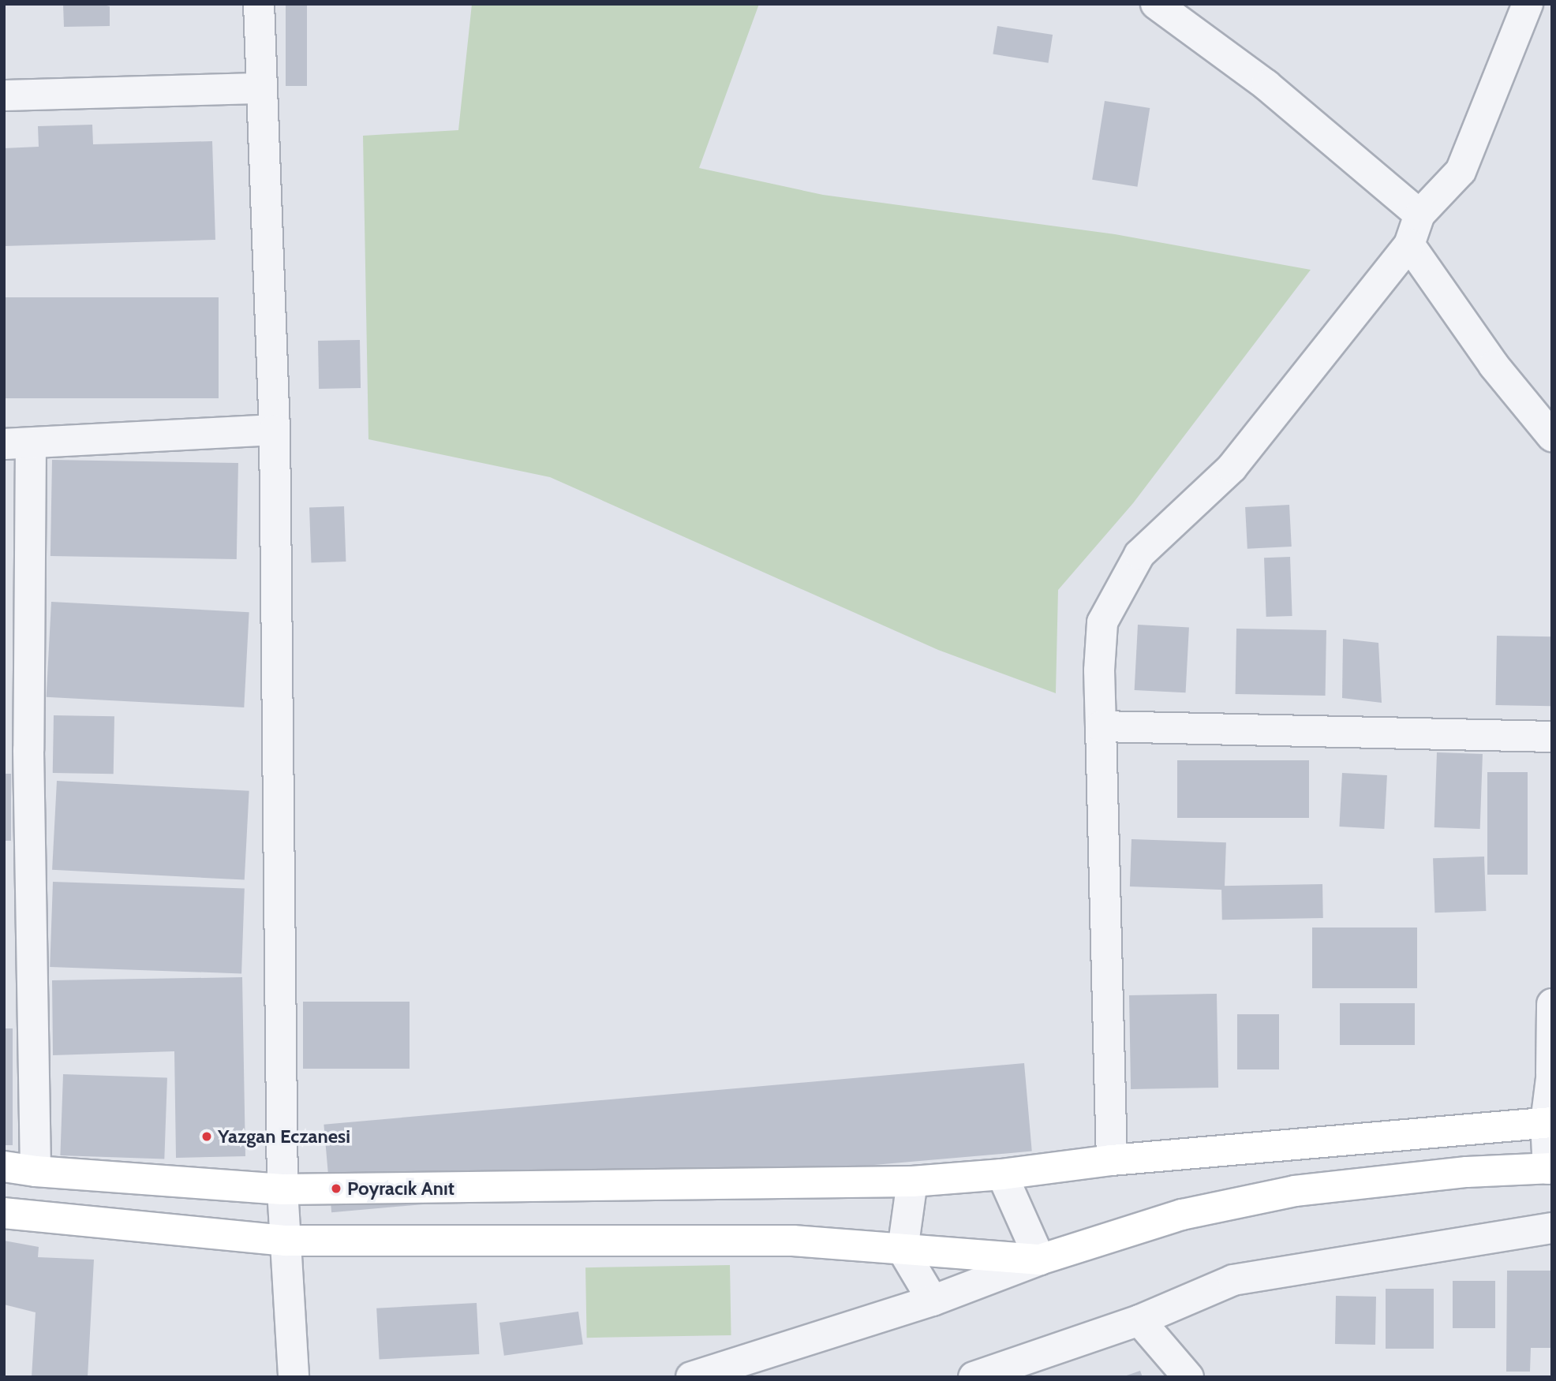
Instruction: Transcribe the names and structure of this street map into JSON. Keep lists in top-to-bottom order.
{
  "places": ["Yazgan Eczanesi", "Poyracık Anıt"]
}
